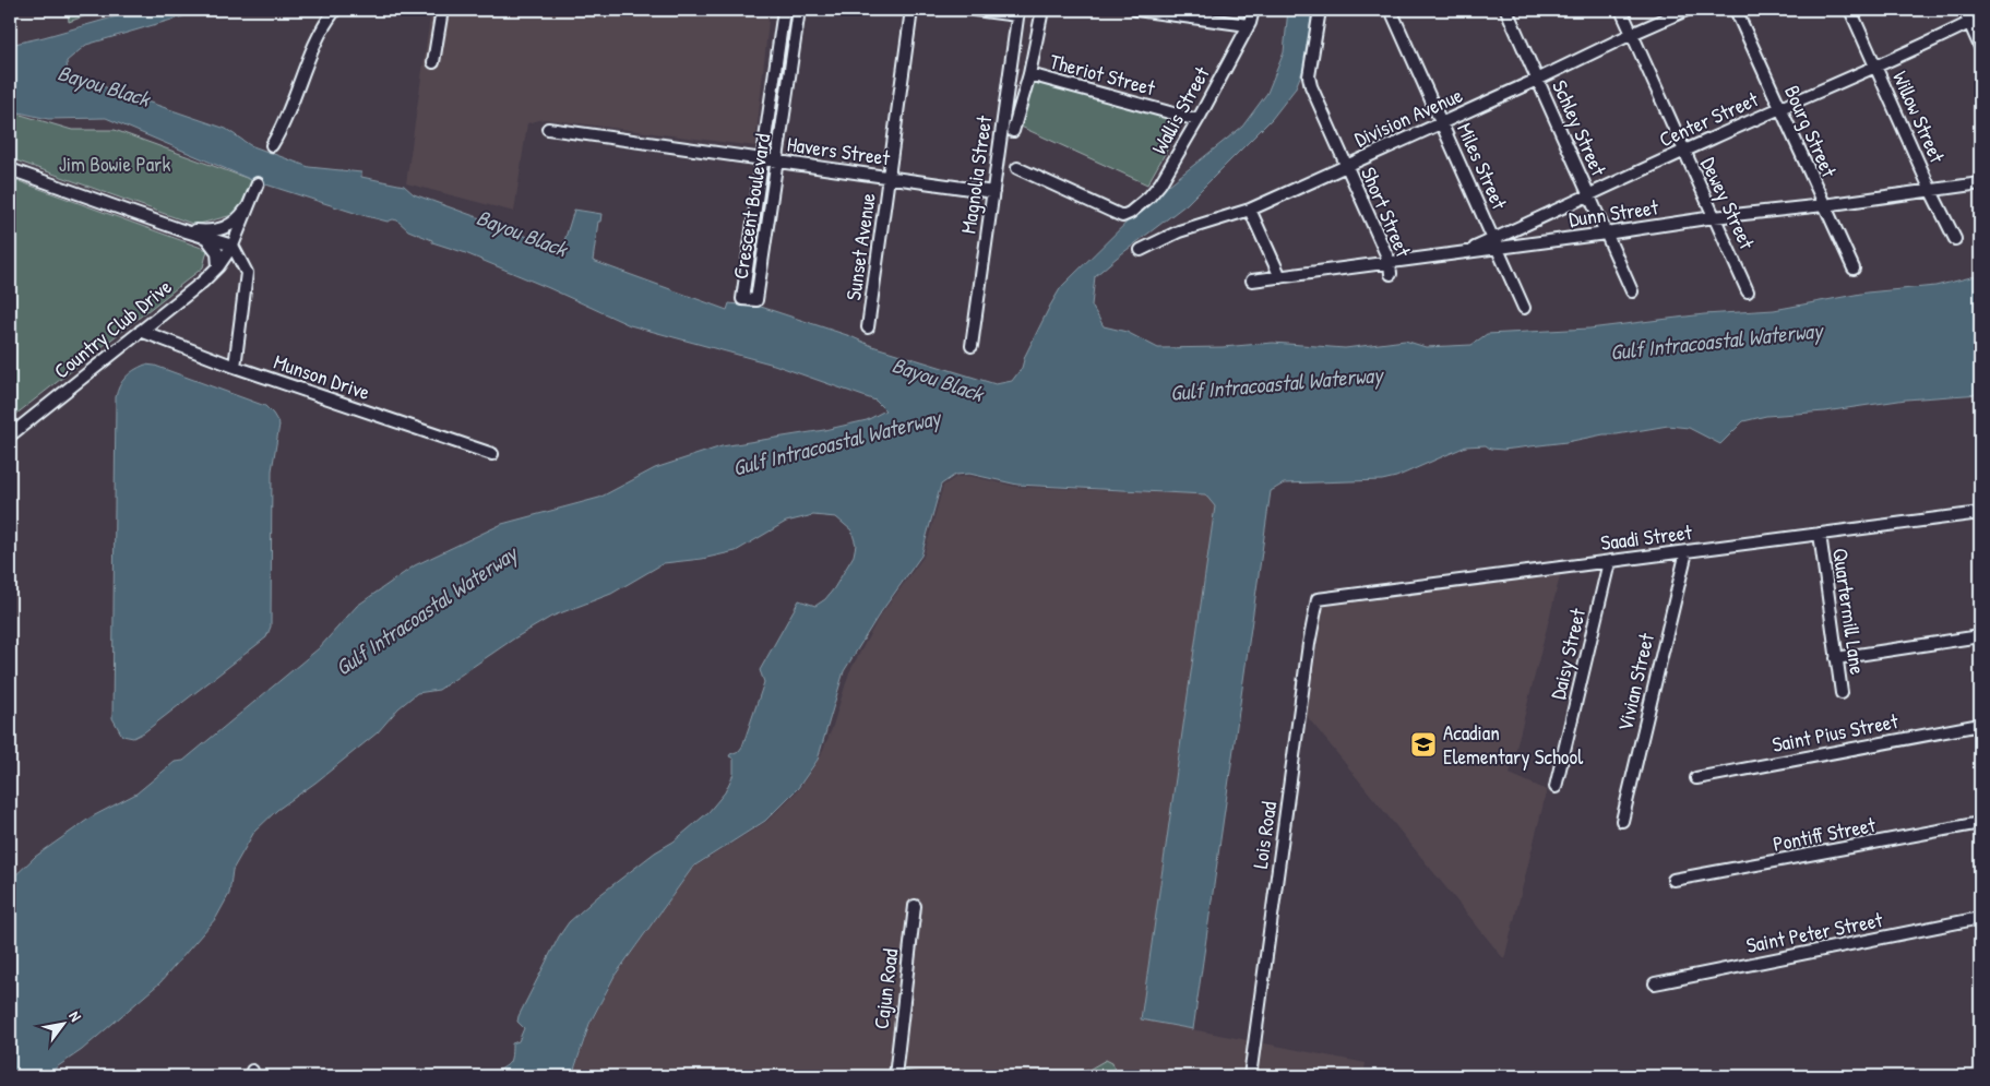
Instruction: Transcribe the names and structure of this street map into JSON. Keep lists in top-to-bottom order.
{
  "streets": {
    "street": [
      "Theriot Street",
      "Wallis Street",
      "Division Avenue",
      "Willow Street",
      "Center Street",
      "Schley Street",
      "Bourg Street",
      "Havers Street",
      "Miles Street",
      "Magnolia Street",
      "Dewey Street",
      "Crescent Boulevard",
      "Short Street",
      "Dunn Street",
      "Sunset Avenue",
      "Country Club Drive",
      "Munson Drive",
      "Saadi Street",
      "Quartermill Lane",
      "Daisy Street",
      "Vivian Street",
      "Saint Pius Street",
      "Pontiff Street",
      "Lois Road",
      "Saint Peter Street",
      "Cajun Road"
    ]
  },
  "crossings": [
    ["Theriot Street", "Wallis Street"],
    ["Division Avenue", "Schley Street"],
    ["Division Avenue", "Miles Street"],
    ["Division Avenue", "Dewey Street"],
    ["Division Avenue", "Short Street"],
    ["Willow Street", "Center Street"],
    ["Willow Street", "Dunn Street"],
    ["Center Street", "Schley Street"],
    ["Center Street", "Bourg Street"],
    ["Center Street", "Miles Street"],
    ["Center Street", "Dewey Street"],
    ["Center Street", "Dunn Street"],
    ["Schley Street", "Dunn Street"],
    ["Bourg Street", "Dunn Street"],
    ["Havers Street", "Magnolia Street"],
    ["Havers Street", "Crescent Boulevard"],
    ["Havers Street", "Sunset Avenue"],
    ["Miles Street", "Dunn Street"],
    ["Dewey Street", "Dunn Street"],
    ["Short Street", "Dunn Street"],
    ["Country Club Drive", "Munson Drive"],
    ["Saadi Street", "Quartermill Lane"],
    ["Saadi Street", "Daisy Street"],
    ["Saadi Street", "Vivian Street"],
    ["Saadi Street", "Lois Road"]
  ],
  "water": ["Bayou Black", "Gulf Intracoastal Waterway"],
  "parks": ["Jim Bowie Park"],
  "places": {
    "school or university": ["Acadian Elementary School"]
  },
  "north": "top right"
}
